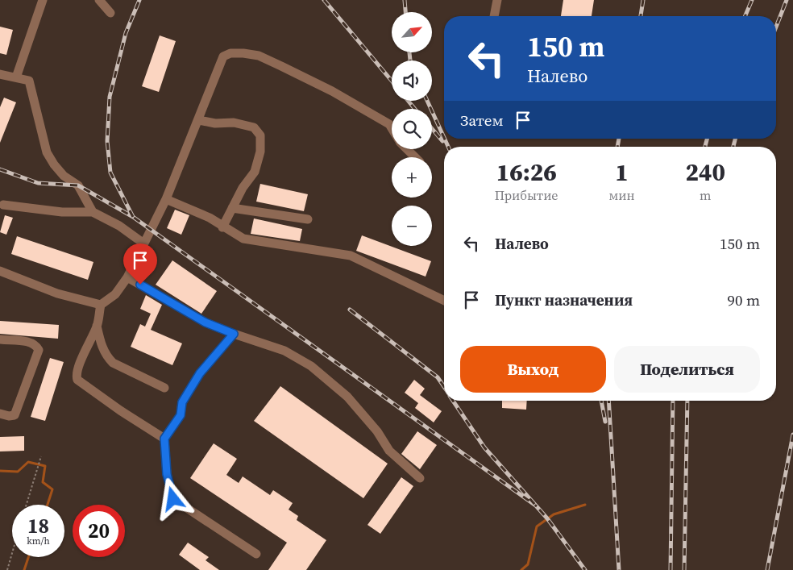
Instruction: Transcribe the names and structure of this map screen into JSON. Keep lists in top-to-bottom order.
{
  "north": "top right",
  "page": {
    "map_buttons": ["+", "−"],
    "turn": ["150 m", "Налево"],
    "then": "Затем",
    "eta": [
      "16:26",
      "Прибытие",
      "1",
      "мин",
      "240",
      "m"
    ],
    "list": [
      {
        "name": "Налево",
        "value": "150 m"
      },
      {
        "name": "Пункт назначения",
        "value": "90 m"
      }
    ],
    "buttons": ["Выход", "Поделиться"],
    "speed": "18 km/h",
    "limit": "20"
  }
}
